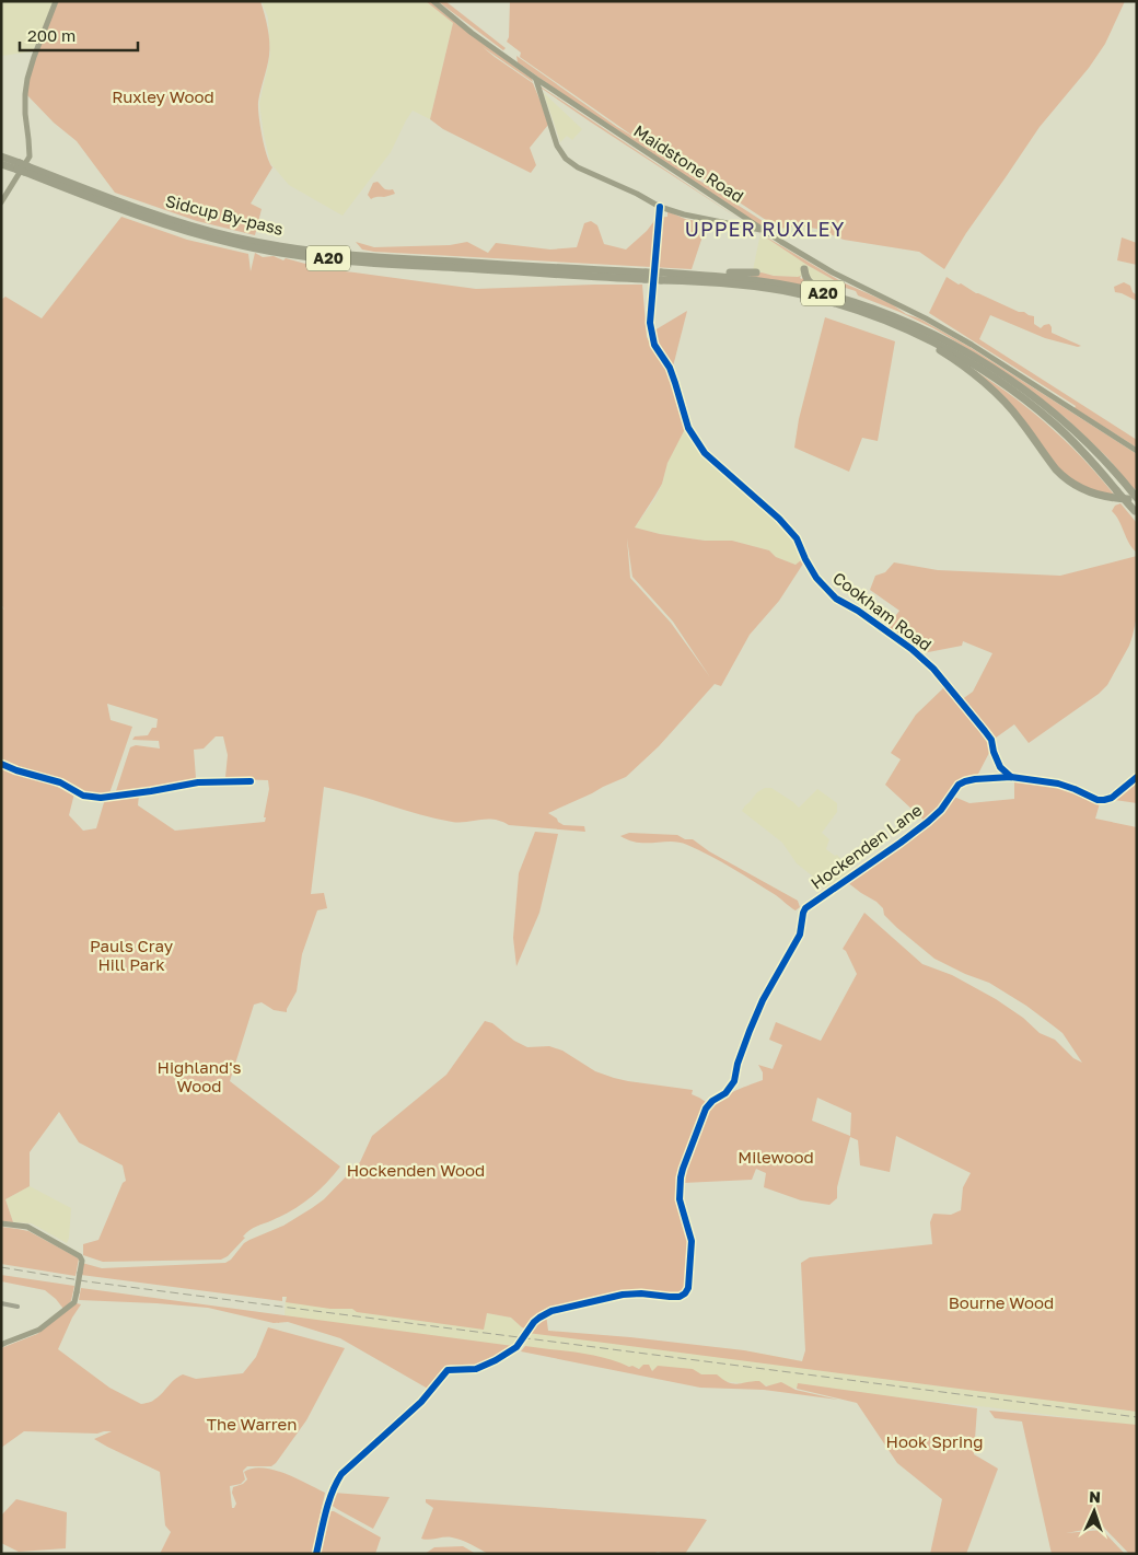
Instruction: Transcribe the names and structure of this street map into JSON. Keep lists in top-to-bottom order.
{
  "streets": {
    "highway": ["Sidcup By-pass", "A20"],
    "main road": ["Maidstone Road"],
    "street": ["Cookham Road", "Hockenden Lane"]
  },
  "crossings": [
    ["Sidcup By-pass", "A20"],
    ["Sidcup By-pass", "Cookham Road"],
    ["A20", "Cookham Road"],
    ["Cookham Road", "Hockenden Lane"]
  ],
  "districts": ["UPPER RUXLEY"],
  "parks": [
    "Ruxley Wood",
    "Pauls Cray Hill Park",
    "Highland's Wood",
    "Milewood",
    "Hockenden Wood",
    "Bourne Wood",
    "The Warren",
    "Hook Spring"
  ],
  "scale_bar": "200 m",
  "north": "top"
}
